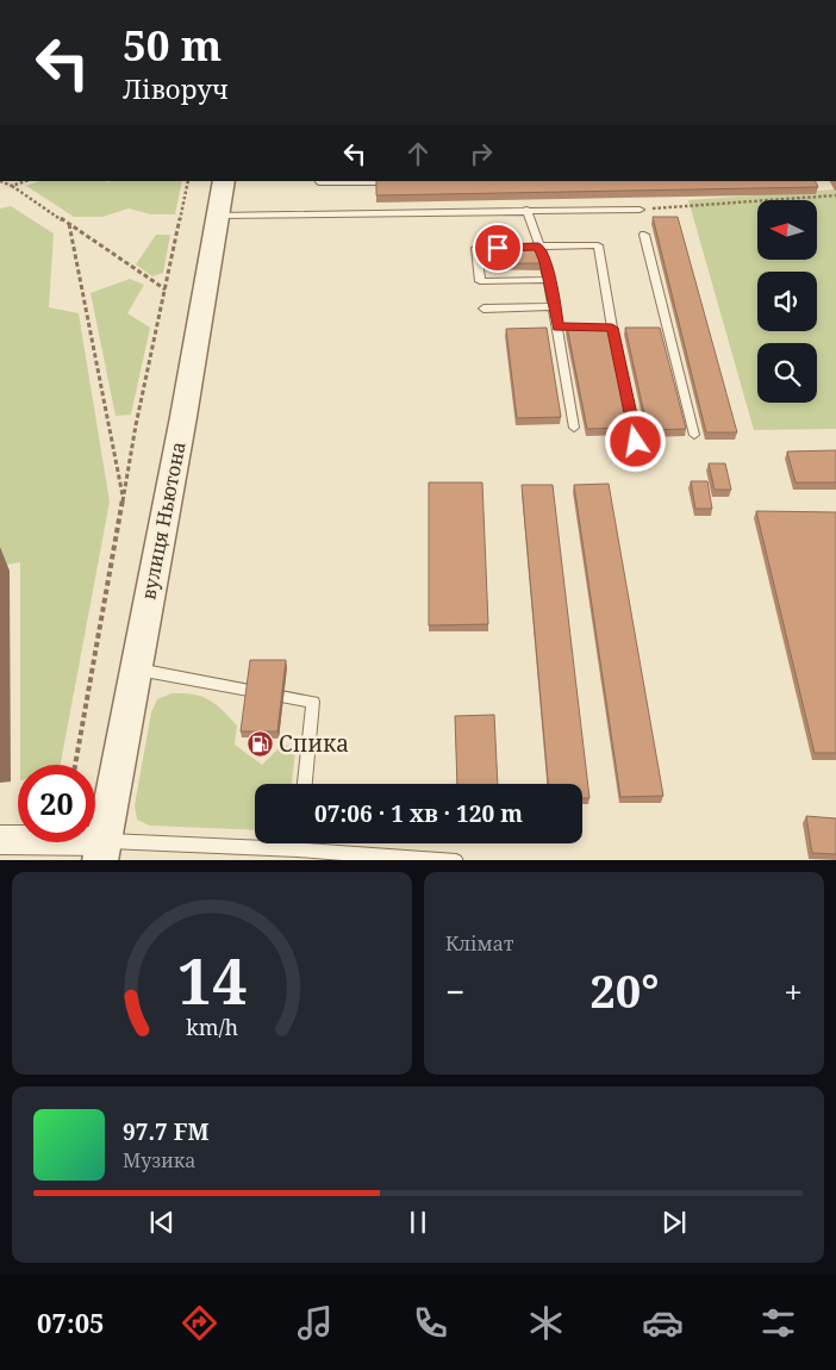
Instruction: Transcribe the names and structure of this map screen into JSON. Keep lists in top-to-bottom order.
{
  "streets": {
    "street": ["вулиця Ньютона"]
  },
  "places": {
    "fuel station": ["Спика"]
  },
  "north": "left",
  "page": {
    "turn": ["50 m", "Ліворуч"],
    "limit": "20",
    "trip": "07:06 · 1 хв · 120 m",
    "tile": "Клімат",
    "heat": ["−", "20°", "+"],
    "song": ["97.7 FM", "Музика"],
    "tabs": "07:05",
    "gauge": ["14", "km/h"]
  }
}
